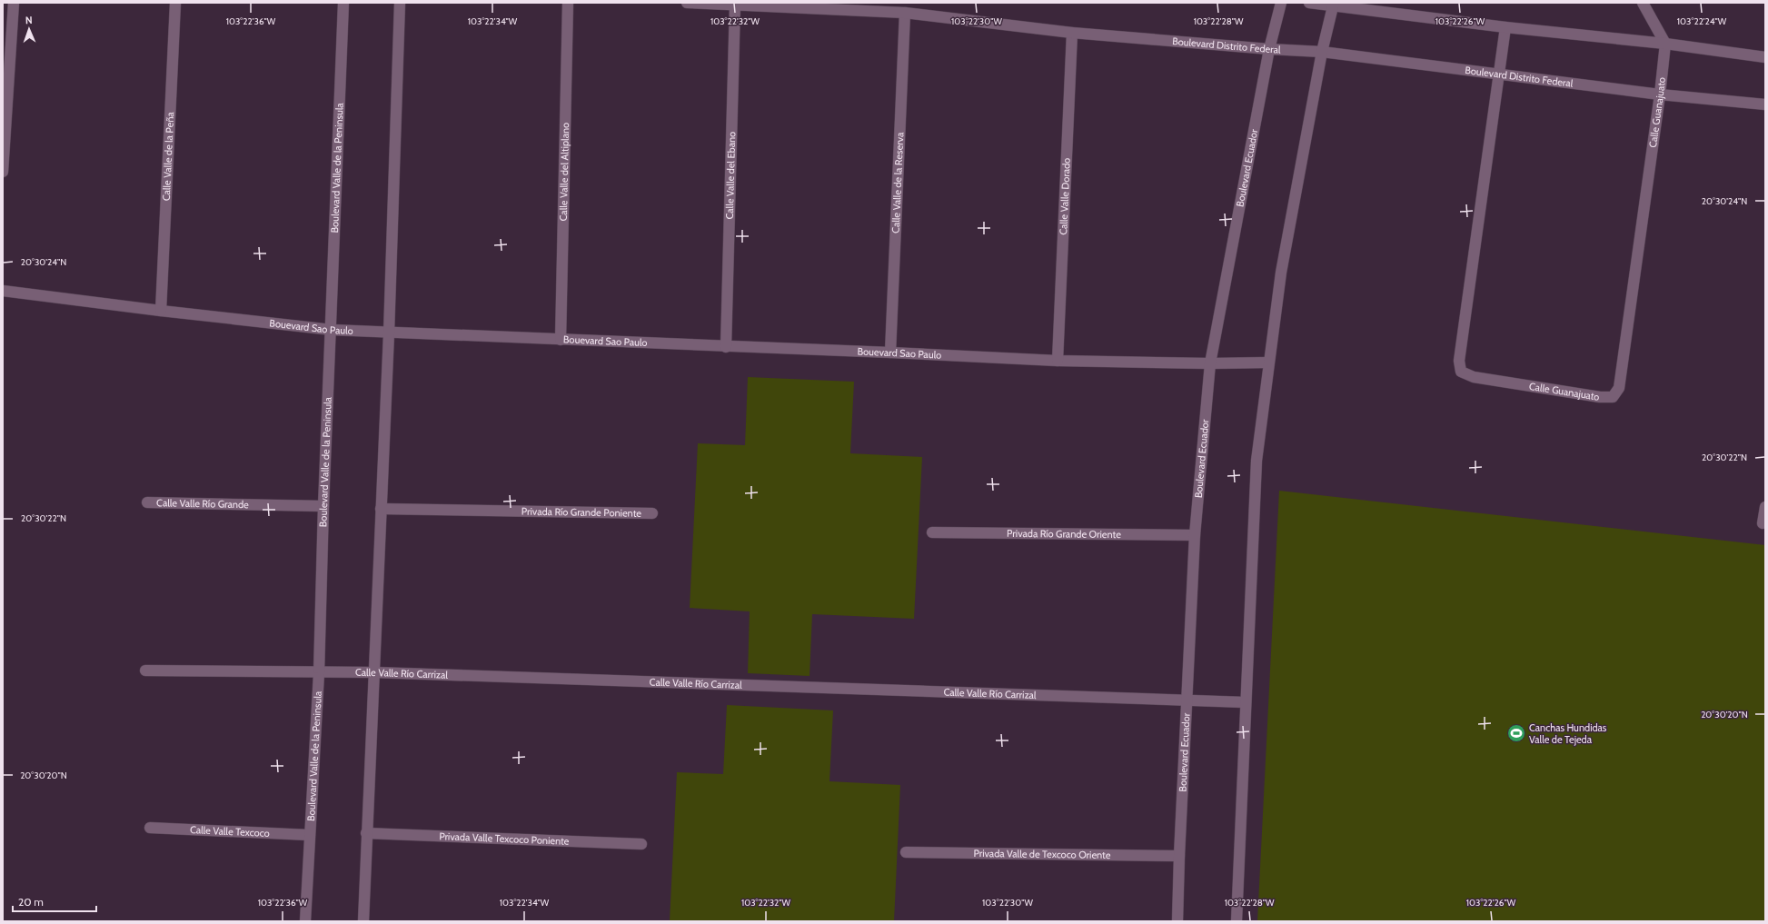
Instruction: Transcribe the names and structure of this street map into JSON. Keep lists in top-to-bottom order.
{
  "streets": {
    "street": [
      "Boulevard Distrito Federal",
      "Calle Guanajuato",
      "Calle Valle de la Peña",
      "Boulevard Valle de la Peninsula",
      "Boulevard Ecuador",
      "Calle Valle del Altiplano",
      "Calle Valle del Ebano",
      "Calle Valle de la Reserva",
      "Calle Valle Dorado",
      "Bouevard Sao Paulo",
      "Calle Valle Río Grande",
      "Privada Río Grande Poniente",
      "Privada Río Grande Oriente",
      "Calle Valle Río Carrizal",
      "Calle Valle Texcoco",
      "Privada Valle Texcoco Poniente",
      "Privada Valle de Texcoco Oriente"
    ]
  },
  "crossings": [
    ["Boulevard Distrito Federal", "Calle Guanajuato"],
    ["Boulevard Distrito Federal", "Boulevard Ecuador"],
    ["Boulevard Distrito Federal", "Calle Valle del Ebano"],
    ["Boulevard Distrito Federal", "Calle Valle de la Reserva"],
    ["Boulevard Distrito Federal", "Calle Valle Dorado"],
    ["Calle Valle de la Peña", "Bouevard Sao Paulo"],
    ["Boulevard Valle de la Peninsula", "Bouevard Sao Paulo"],
    ["Boulevard Valle de la Peninsula", "Calle Valle Río Grande"],
    ["Boulevard Valle de la Peninsula", "Calle Valle Río Carrizal"],
    ["Boulevard Valle de la Peninsula", "Calle Valle Texcoco"],
    ["Boulevard Ecuador", "Bouevard Sao Paulo"],
    ["Boulevard Ecuador", "Privada Río Grande Oriente"],
    ["Boulevard Ecuador", "Calle Valle Río Carrizal"],
    ["Boulevard Ecuador", "Privada Valle de Texcoco Oriente"],
    ["Calle Valle del Altiplano", "Bouevard Sao Paulo"],
    ["Calle Valle del Ebano", "Bouevard Sao Paulo"],
    ["Calle Valle de la Reserva", "Bouevard Sao Paulo"],
    ["Calle Valle Dorado", "Bouevard Sao Paulo"]
  ],
  "places": {
    "sports": ["Canchas Hundidas Valle de Tejeda"]
  },
  "scale_bar": "20 m",
  "north": "top",
  "coordinates": [
    "103°22'36\"W",
    "103°22'34\"W",
    "103°22'32\"W",
    "103°22'30\"W",
    "103°22'28\"W",
    "103°22'26\"W",
    "103°22'24\"W",
    "20°30'24\"N",
    "20°30'22\"N",
    "20°30'20\"N"
  ]
}
